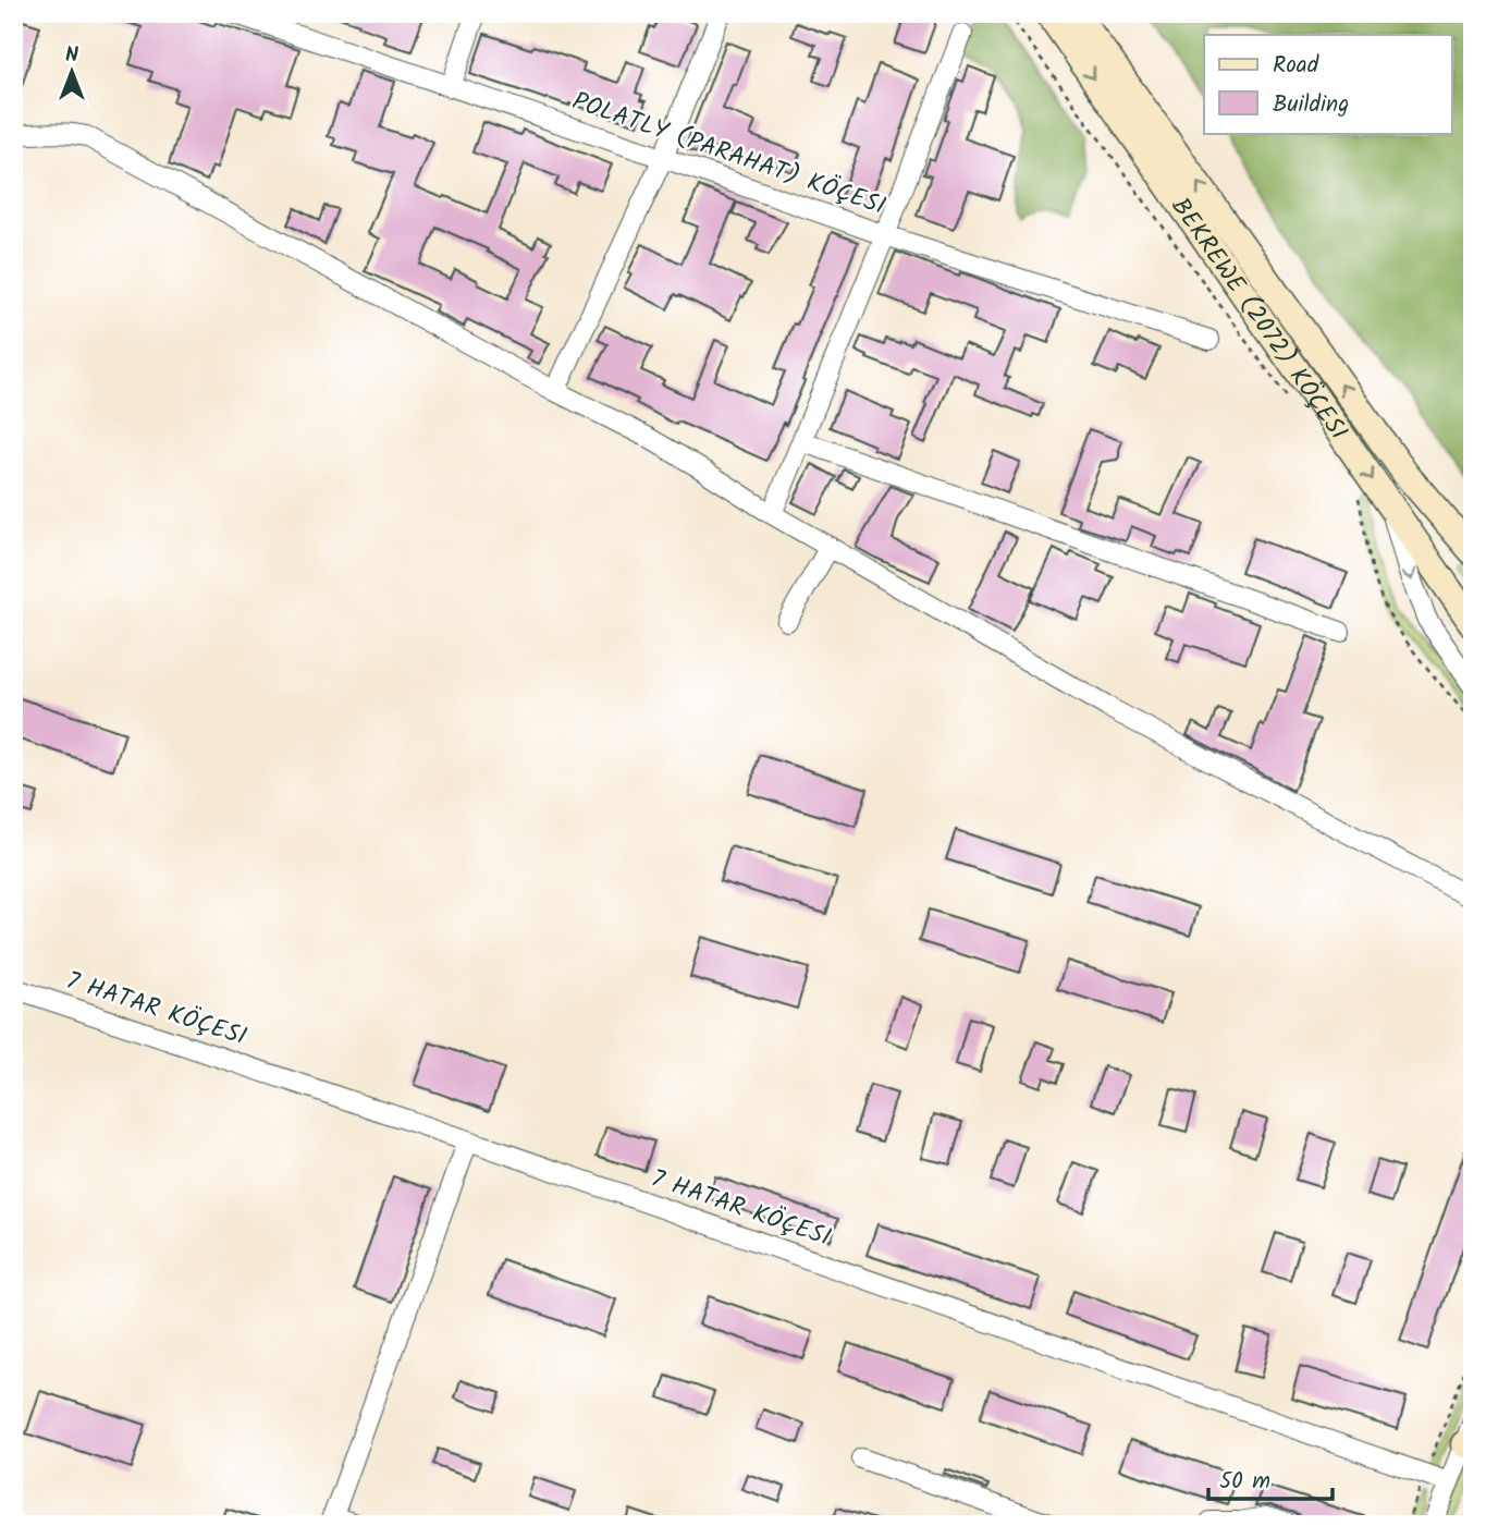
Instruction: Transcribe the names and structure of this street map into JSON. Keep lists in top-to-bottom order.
{
  "streets": {
    "main road": ["BEKREWE (2072) KÖÇESI"],
    "street": ["POLATLY (PARAHAT) KÖÇESI", "7 HATAR KÖÇESI"]
  },
  "legend": ["Road", "Building"],
  "scale_bar": "50 m",
  "north": "top"
}
